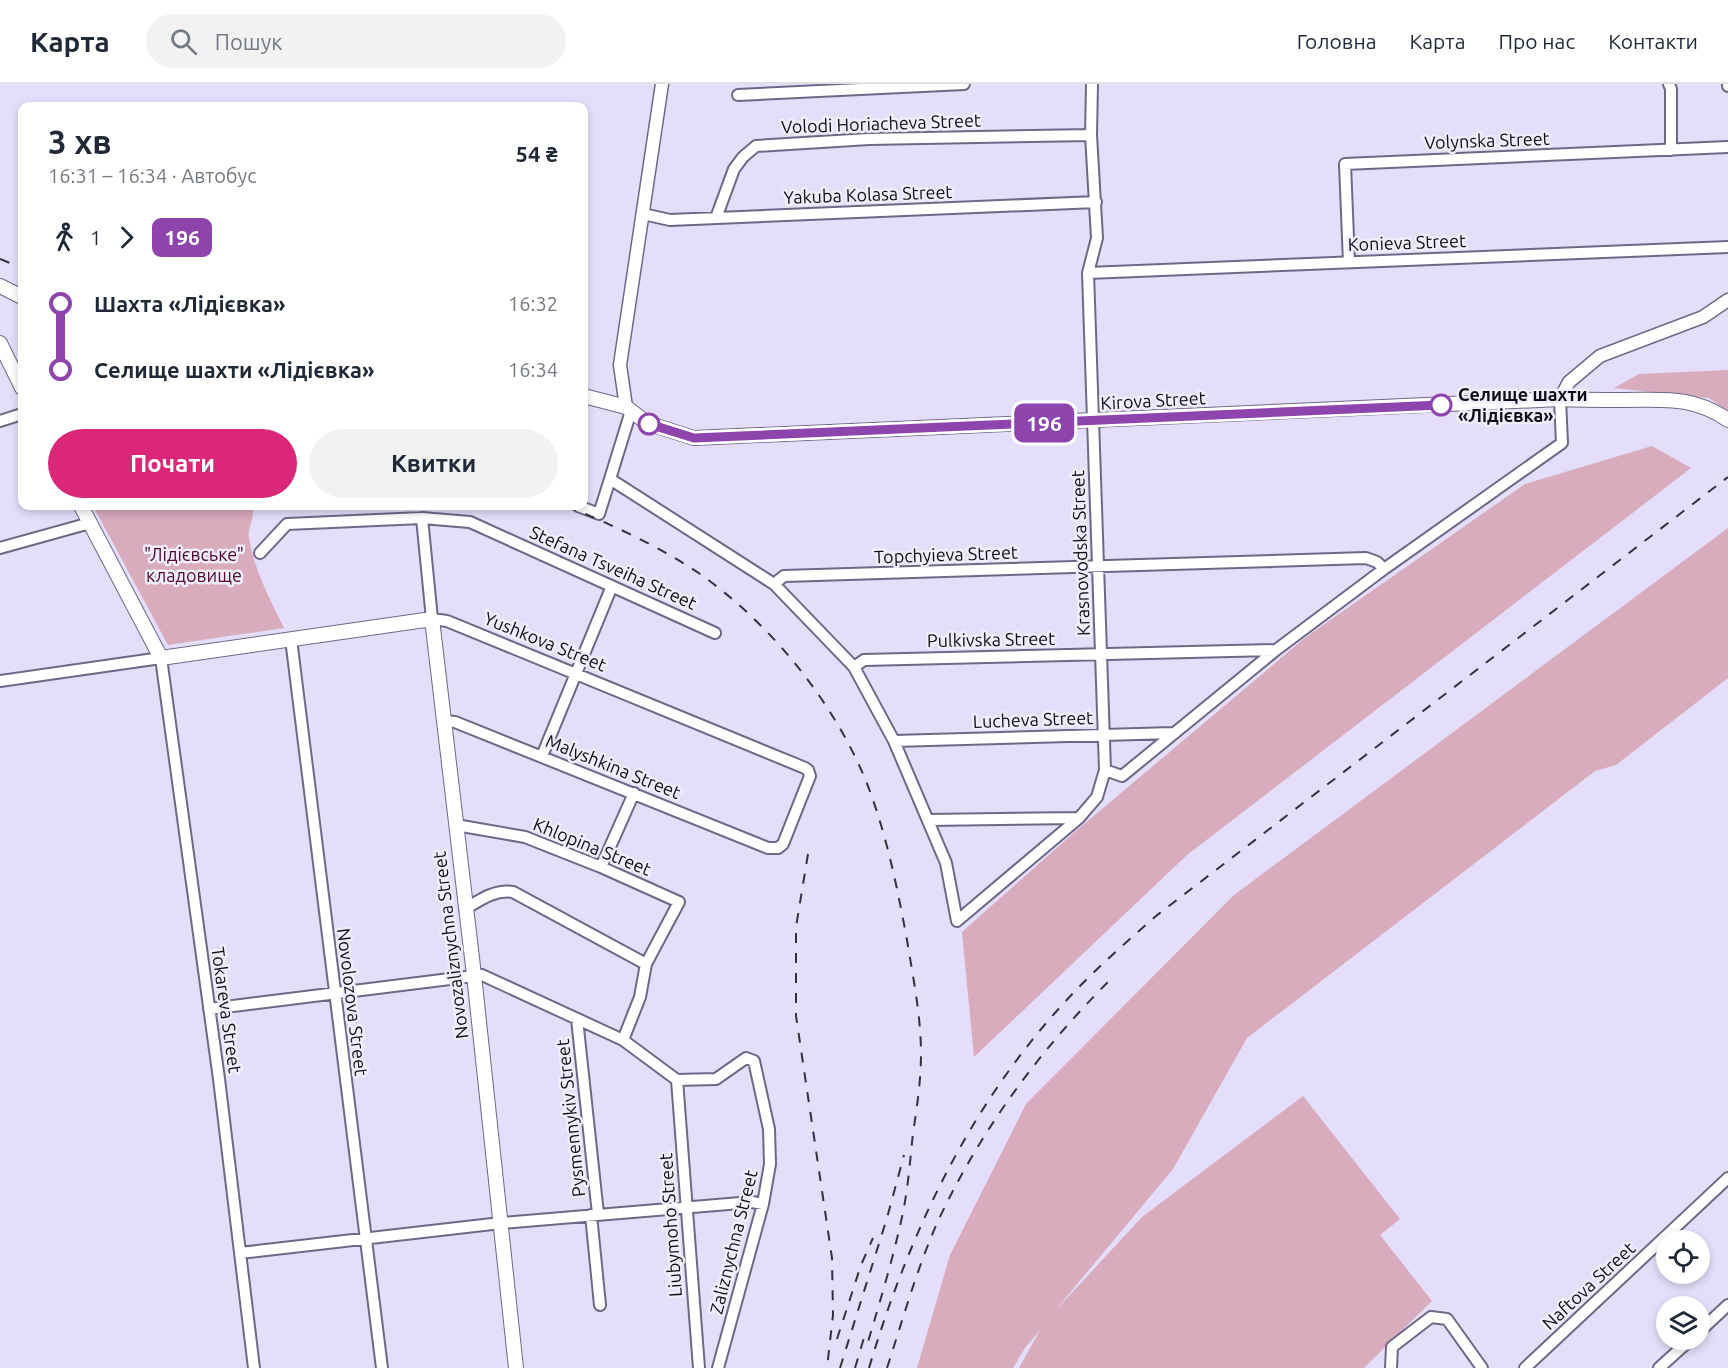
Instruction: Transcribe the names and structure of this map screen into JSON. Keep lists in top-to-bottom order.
{
  "streets": {
    "main road": ["Kirova Street", "Yushkova Street", "Novozaliznychna Street"],
    "street": [
      "Volodi Horiacheva Street",
      "Volynska Street",
      "Yakuba Kolasa Street",
      "Konieva Street",
      "Krasnovodska Street",
      "Topchyieva Street",
      "Stefana Tsveiha Street",
      "Pulkivska Street",
      "Lucheva Street",
      "Malyshkina Street",
      "Khlopina Street",
      "Novolozova Street",
      "Tokareva Street",
      "Pysmennykiv Street",
      "Liubymoho Street",
      "Zaliznychna Street",
      "Naftova Street"
    ]
  },
  "crossings": [
    ["Volodi Horiacheva Street", "Yakuba Kolasa Street"],
    ["Volodi Horiacheva Street", "Krasnovodska Street"],
    ["Volynska Street", "Konieva Street"],
    ["Yakuba Kolasa Street", "Krasnovodska Street"],
    ["Konieva Street", "Krasnovodska Street"],
    ["Kirova Street", "Krasnovodska Street"],
    ["Krasnovodska Street", "Topchyieva Street"],
    ["Krasnovodska Street", "Pulkivska Street"],
    ["Krasnovodska Street", "Lucheva Street"],
    ["Stefana Tsveiha Street", "Novozaliznychna Street"],
    ["Yushkova Street", "Malyshkina Street"],
    ["Yushkova Street", "Novozaliznychna Street"],
    ["Yushkova Street", "Novolozova Street"],
    ["Yushkova Street", "Tokareva Street"],
    ["Malyshkina Street", "Novozaliznychna Street"],
    ["Khlopina Street", "Novozaliznychna Street"],
    ["Liubymoho Street", "Zaliznychna Street"]
  ],
  "parks": ["\"Лідієвське\" кладовище"],
  "places": ["Селище шахти «Лідієвка»"],
  "lines": ["bus line 196"],
  "page": {
    "header": "Карта",
    "search": "Пошук",
    "nav": [
      "Головна",
      "Карта",
      "Про нас",
      "Контакти"
    ],
    "on_map": "196",
    "heading": ["3 хв", "16:31 – 16:34 · Автобус", "54 ₴"],
    "legs": ["1", "196"],
    "list": [
      {
        "name": "Шахта «Лідієвка»",
        "value": "16:32"
      },
      {
        "name": "Селище шахти «Лідієвка»",
        "value": "16:34"
      }
    ],
    "buttons": ["Почати", "Квитки"]
  }
}
